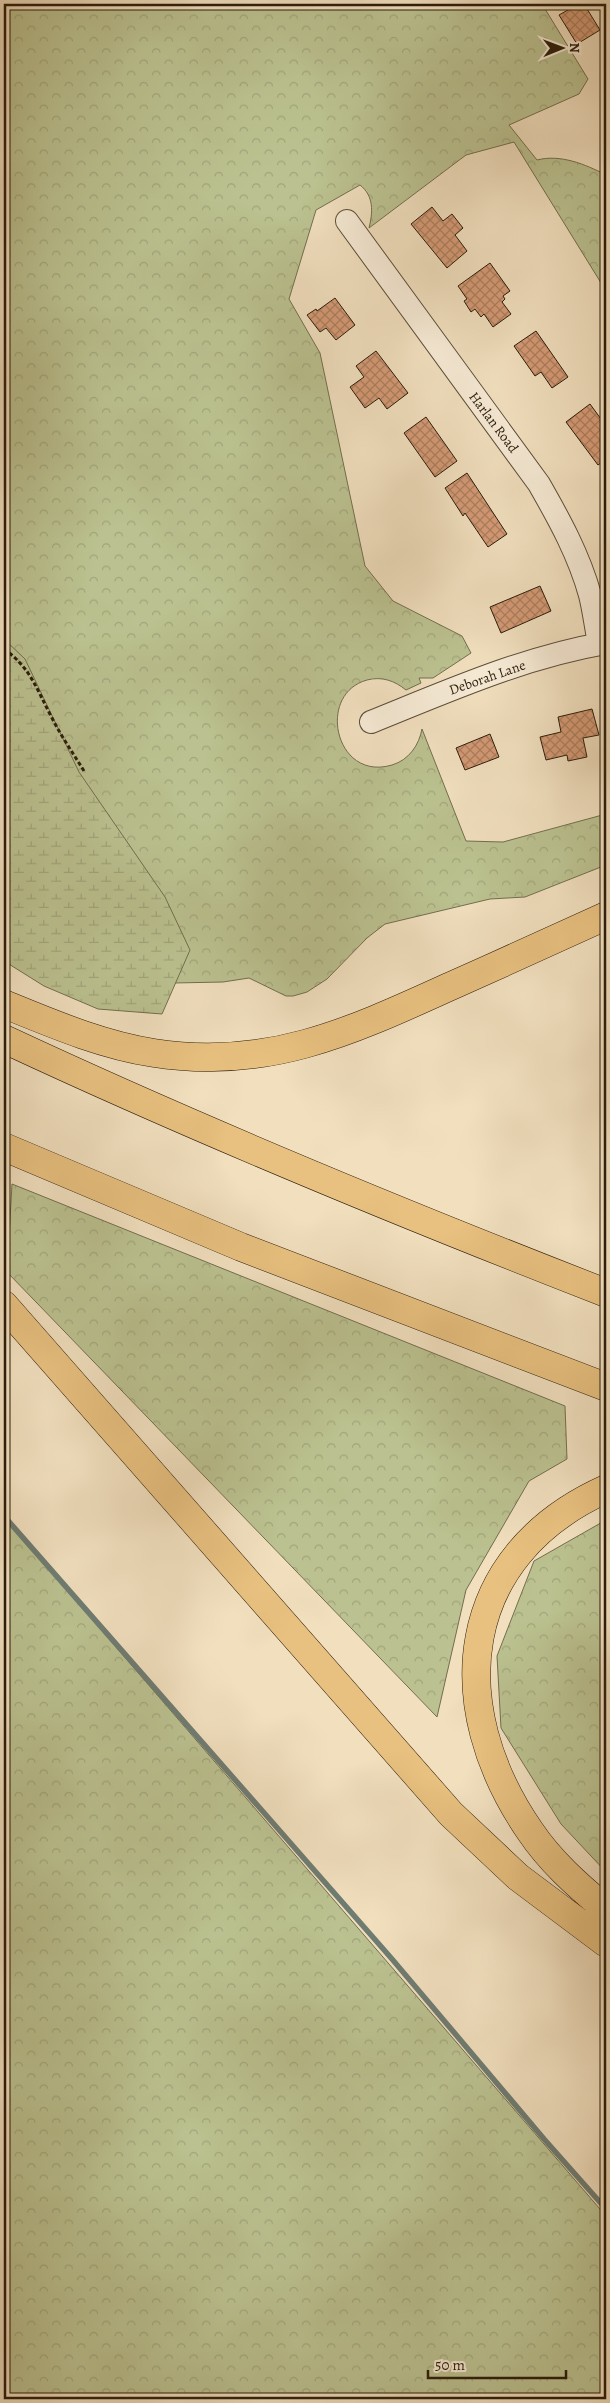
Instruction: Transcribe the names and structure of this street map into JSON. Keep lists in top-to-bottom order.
{
  "streets": {
    "street": ["Harlan Road", "Deborah Lane"]
  },
  "crossings": [
    ["Harlan Road", "Deborah Lane"]
  ],
  "scale_bar": "50 m",
  "north": "right"
}
